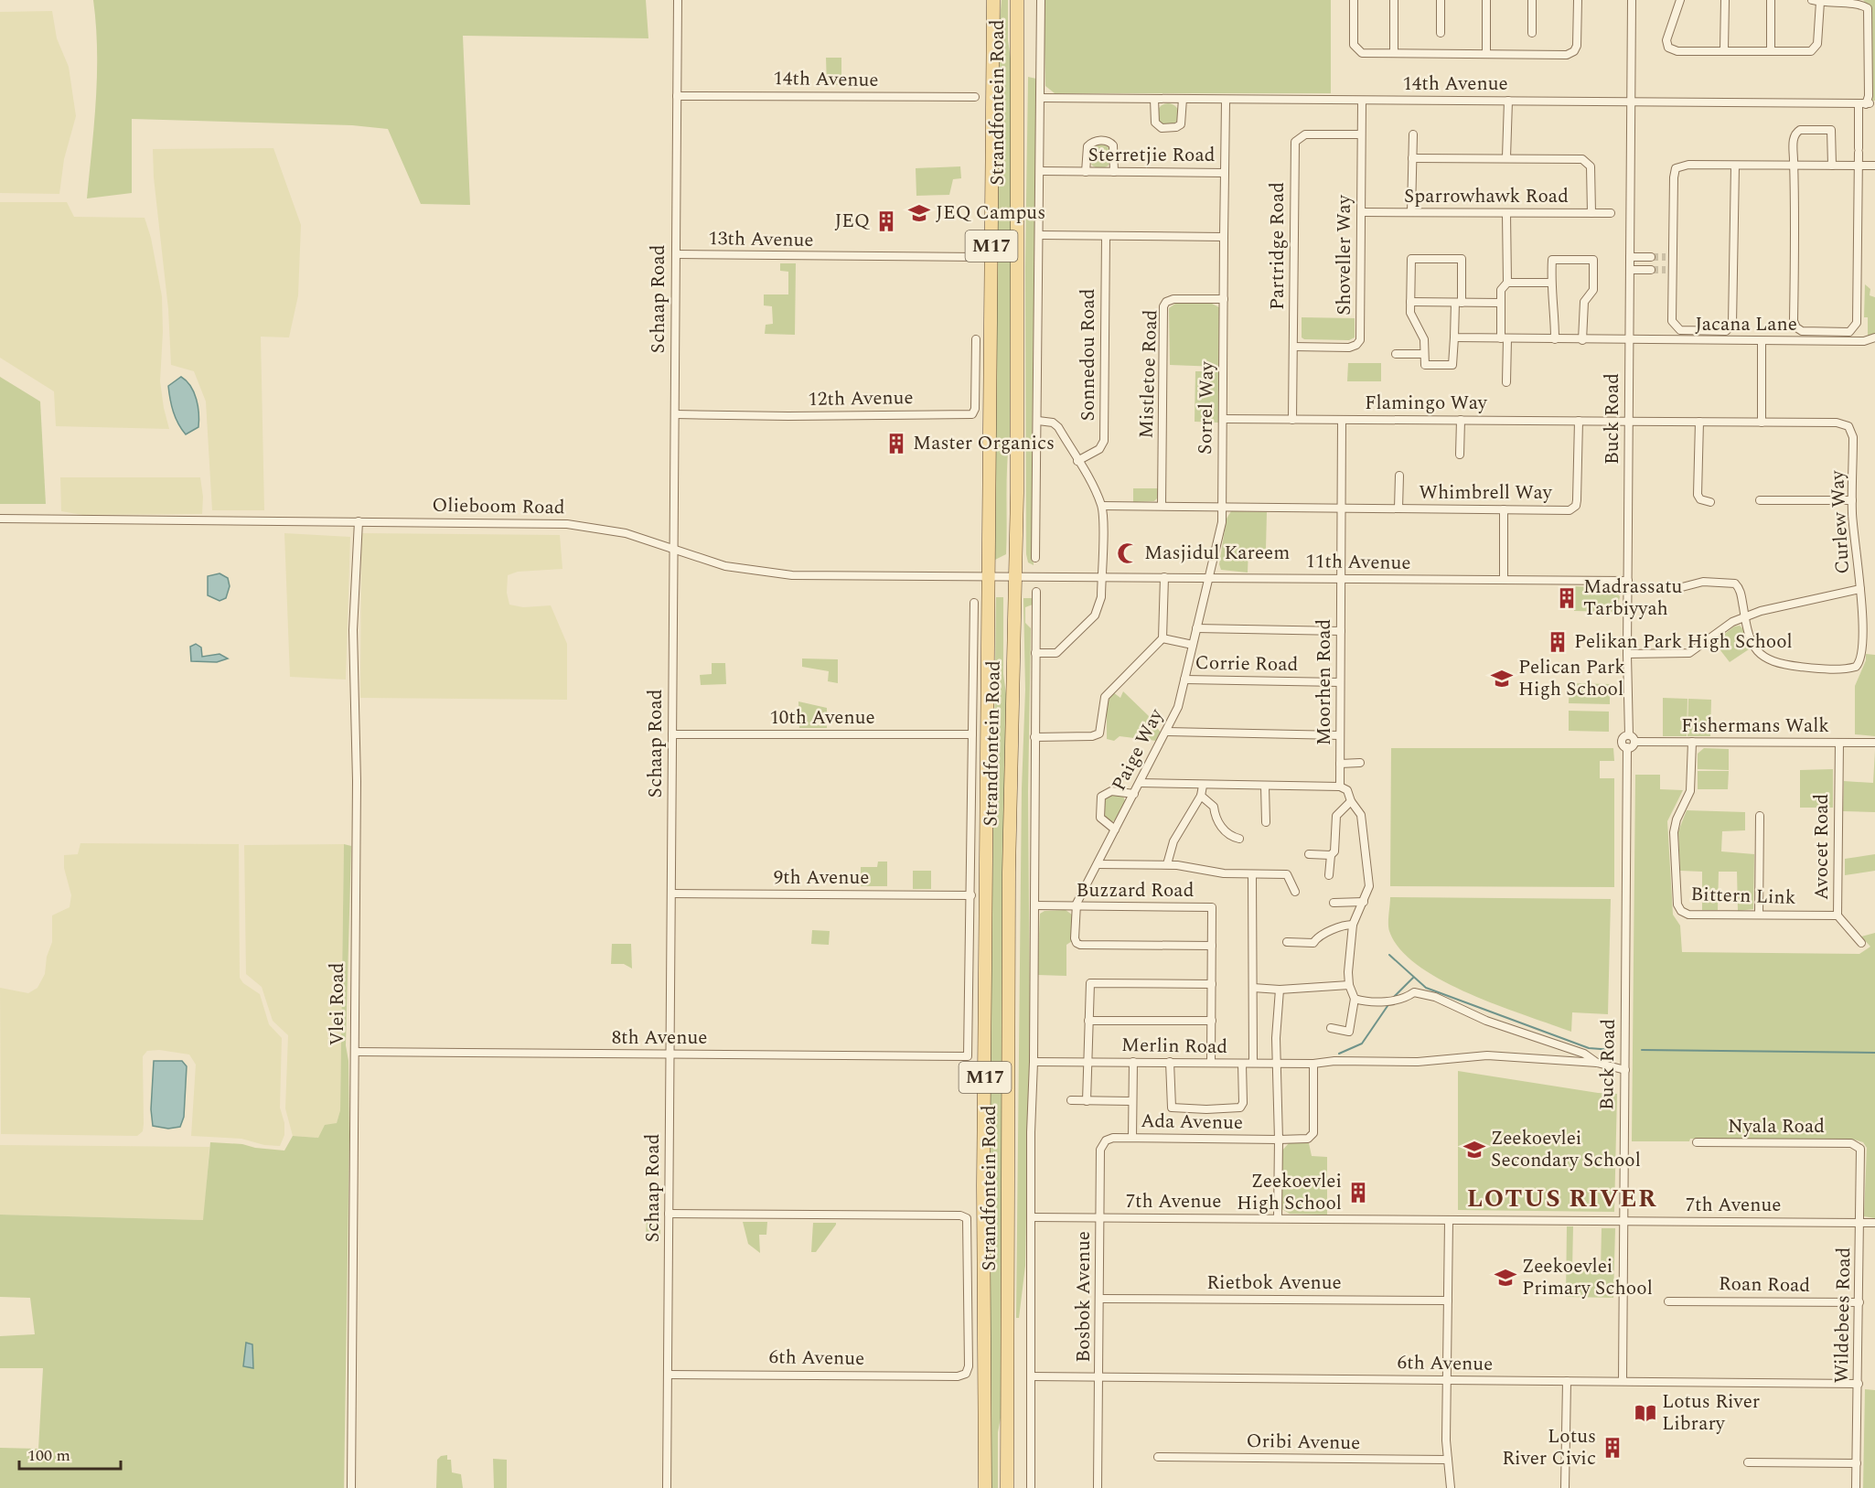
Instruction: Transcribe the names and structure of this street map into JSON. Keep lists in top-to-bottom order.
{
  "streets": {
    "main road": ["Strandfontein Road", "M17"],
    "street": [
      "14th Avenue",
      "Sterretjie Road",
      "Sparrowhawk Road",
      "13th Avenue",
      "Partridge Road",
      "Shoveller Way",
      "Schaap Road",
      "Jacana Lane",
      "Sonnedou Road",
      "Mistletoe Road",
      "12th Avenue",
      "Flamingo Way",
      "Sorrel Way",
      "Buck Road",
      "Whimbrell Way",
      "Olieboom Road",
      "Curlew Way",
      "11th Avenue",
      "Corrie Road",
      "Moorhen Road",
      "10th Avenue",
      "Fishermans Walk",
      "Paige Way",
      "Avocet Road",
      "9th Avenue",
      "Buzzard Road",
      "Bittern Link",
      "Vlei Road",
      "8th Avenue",
      "Merlin Road",
      "Ada Avenue",
      "Nyala Road",
      "7th Avenue",
      "Rietbok Avenue",
      "Roan Road",
      "Bosbok Avenue",
      "Wildebees Road",
      "6th Avenue",
      "Oribi Avenue"
    ]
  },
  "crossings": [
    ["14th Avenue", "Sterretjie Road"],
    ["14th Avenue", "Shoveller Way"],
    ["14th Avenue", "Schaap Road"],
    ["14th Avenue", "Buck Road"],
    ["Strandfontein Road", "Olieboom Road"],
    ["Strandfontein Road", "11th Avenue"],
    ["Sterretjie Road", "Sorrel Way"],
    ["Sparrowhawk Road", "Shoveller Way"],
    ["13th Avenue", "Schaap Road"],
    ["Partridge Road", "Shoveller Way"],
    ["Partridge Road", "Flamingo Way"],
    ["Schaap Road", "12th Avenue"],
    ["Schaap Road", "Olieboom Road"],
    ["Schaap Road", "10th Avenue"],
    ["Schaap Road", "9th Avenue"],
    ["Schaap Road", "8th Avenue"],
    ["Schaap Road", "6th Avenue"],
    ["Jacana Lane", "Buck Road"],
    ["Mistletoe Road", "Sorrel Way"],
    ["Mistletoe Road", "Whimbrell Way"],
    ["Flamingo Way", "Sorrel Way"],
    ["Flamingo Way", "Buck Road"],
    ["Flamingo Way", "Whimbrell Way"],
    ["Flamingo Way", "Curlew Way"],
    ["Flamingo Way", "Moorhen Road"],
    ["Sorrel Way", "Whimbrell Way"],
    ["Sorrel Way", "11th Avenue"],
    ["Sorrel Way", "Paige Way"],
    ["Buck Road", "Curlew Way"],
    ["Buck Road", "11th Avenue"],
    ["Buck Road", "Fishermans Walk"],
    ["Buck Road", "7th Avenue"],
    ["Buck Road", "6th Avenue"],
    ["Whimbrell Way", "Moorhen Road"],
    ["Olieboom Road", "11th Avenue"],
    ["Olieboom Road", "Vlei Road"],
    ["11th Avenue", "Moorhen Road"],
    ["11th Avenue", "Paige Way"],
    ["Corrie Road", "Moorhen Road"],
    ["Corrie Road", "Paige Way"],
    ["Fishermans Walk", "Avocet Road"],
    ["Fishermans Walk", "Bittern Link"],
    ["Paige Way", "Buzzard Road"],
    ["Avocet Road", "Bittern Link"],
    ["9th Avenue", "8th Avenue"],
    ["Buzzard Road", "Merlin Road"],
    ["Vlei Road", "8th Avenue"],
    ["Merlin Road", "Ada Avenue"],
    ["Ada Avenue", "7th Avenue"],
    ["Ada Avenue", "Bosbok Avenue"],
    ["Nyala Road", "Wildebees Road"],
    ["7th Avenue", "Bosbok Avenue"],
    ["7th Avenue", "Wildebees Road"],
    ["Rietbok Avenue", "Bosbok Avenue"],
    ["Roan Road", "Wildebees Road"],
    ["Bosbok Avenue", "6th Avenue"],
    ["Wildebees Road", "6th Avenue"]
  ],
  "districts": ["LOTUS RIVER"],
  "places": {
    "school or university": [
      "JEQ Campus",
      "Pelican Park High School",
      "Zeekoevlei Secondary School",
      "Zeekoevlei Primary School"
    ],
    "building": [
      "JEQ",
      "Master Organics",
      "Madrassatu Tarbiyyah",
      "Pelikan Park High School",
      "Zeekoevlei High School",
      "Lotus River Civic"
    ],
    "mosque": ["Masjidul Kareem"],
    "library": ["Lotus River Library"]
  },
  "scale_bar": "100 m"
}
